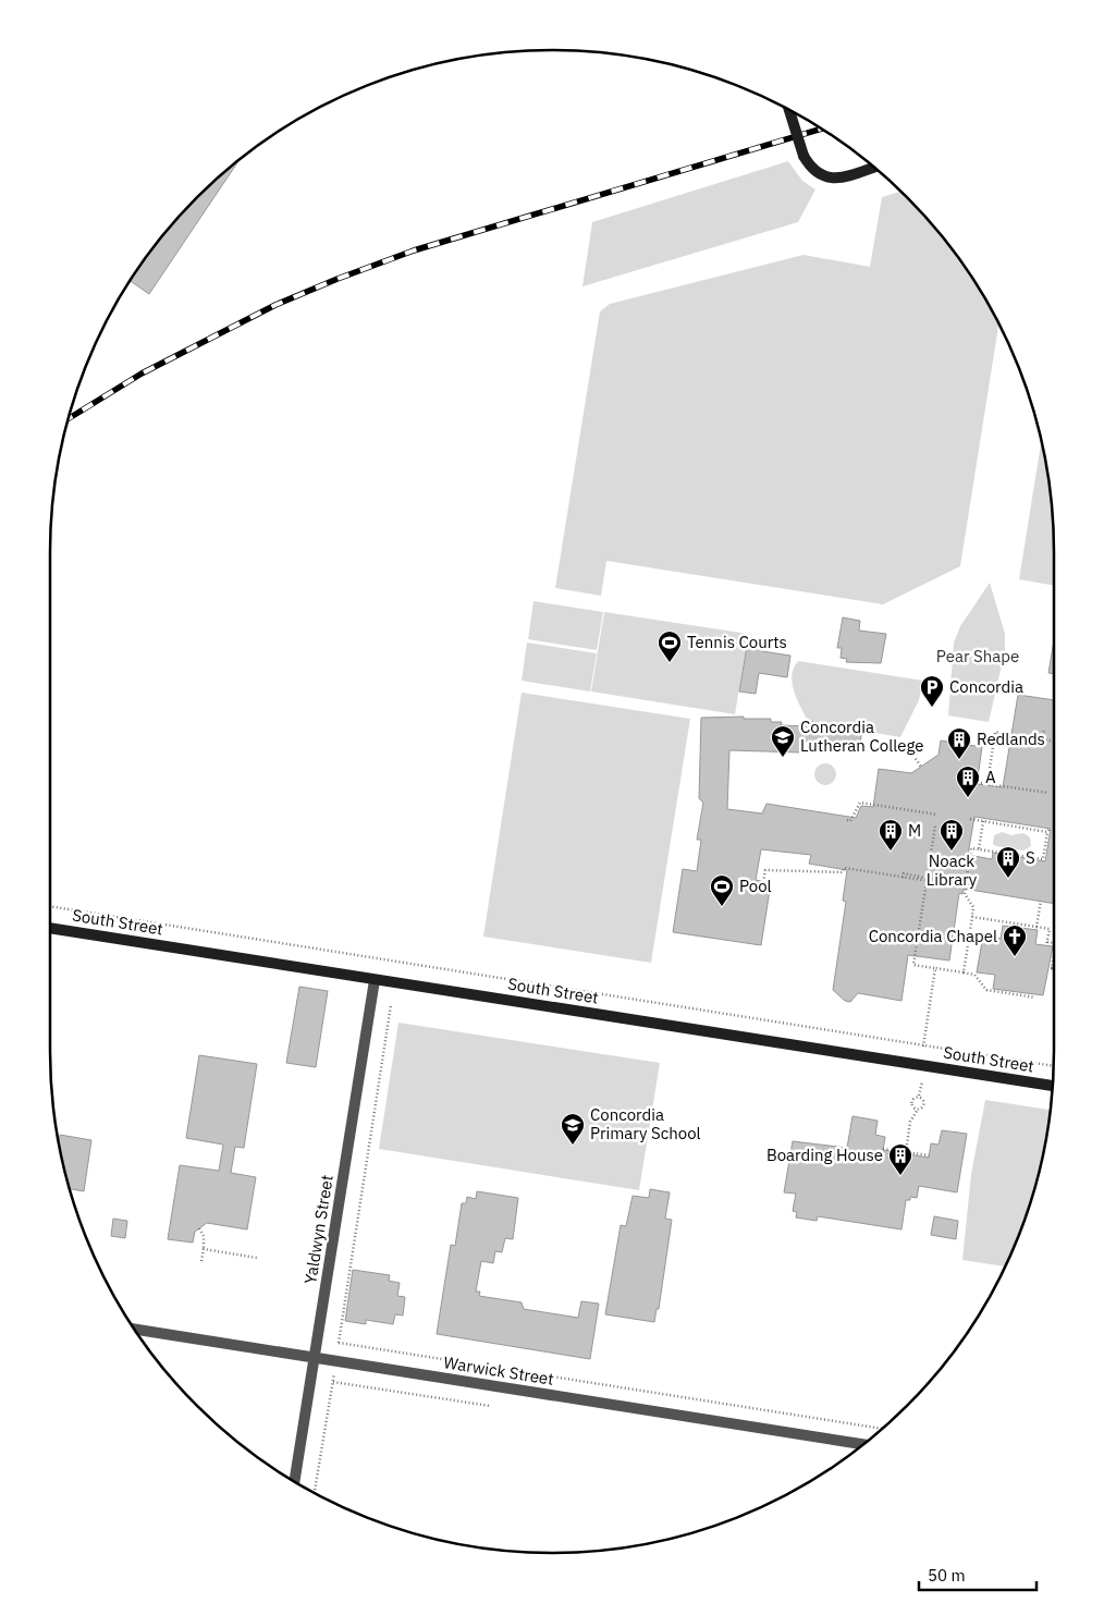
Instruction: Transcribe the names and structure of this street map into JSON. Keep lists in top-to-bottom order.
{
  "streets": {
    "street": ["South Street", "Yaldwyn Street", "Warwick Street"]
  },
  "crossings": [
    ["South Street", "Yaldwyn Street"],
    ["Yaldwyn Street", "Warwick Street"]
  ],
  "parks": ["Pear Shape"],
  "places": {
    "sports": ["Tennis Courts", "Pool"],
    "parking": ["Concordia"],
    "school or university": ["Concordia Lutheran College", "Concordia Primary School"],
    "building": [
      "Redlands",
      "A",
      "M",
      "Noack Library",
      "S",
      "Boarding House"
    ],
    "church": ["Concordia Chapel"]
  },
  "scale_bar": "50 m"
}
